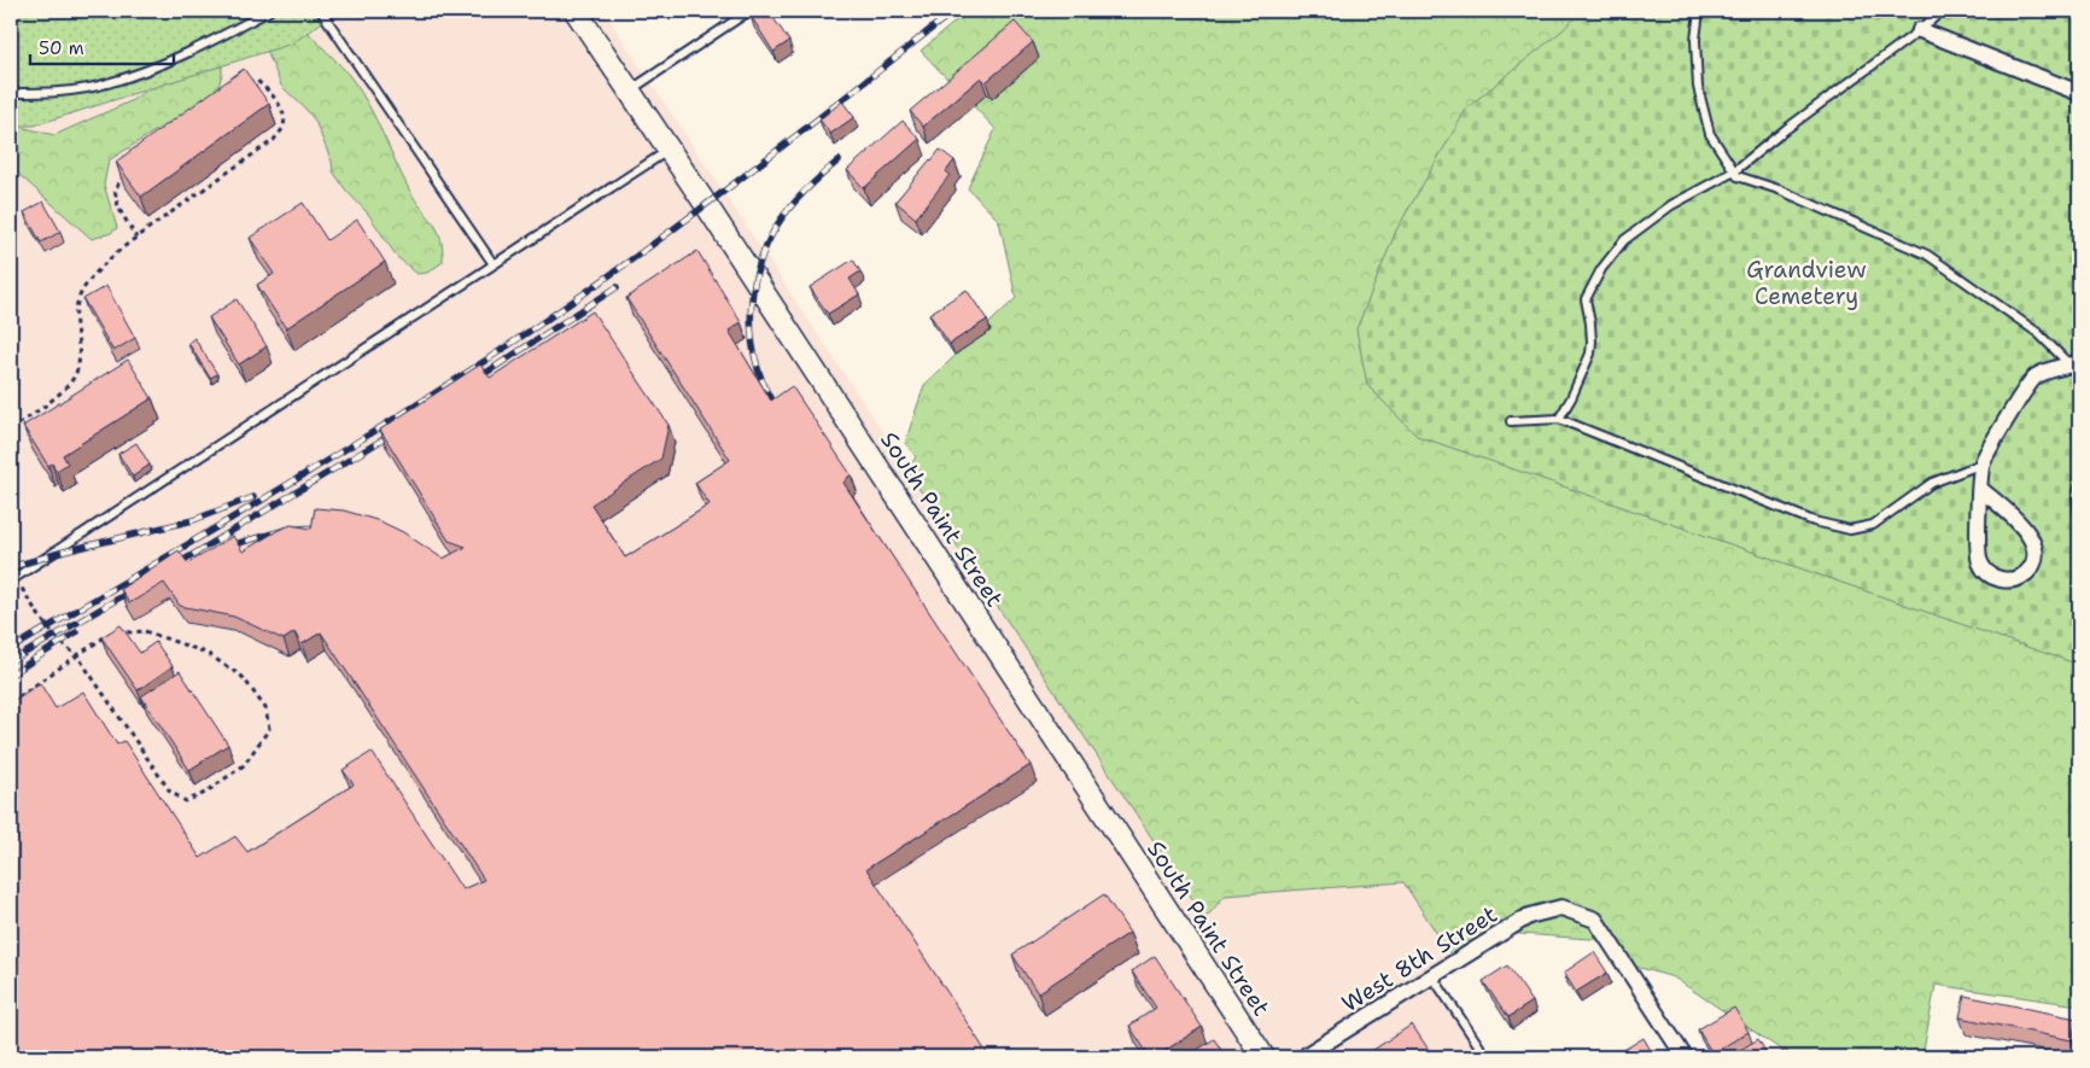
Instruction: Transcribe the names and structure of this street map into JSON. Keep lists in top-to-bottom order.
{
  "streets": {
    "main road": ["South Paint Street"],
    "street": ["West 8th Street"]
  },
  "parks": ["Grandview Cemetery"],
  "scale_bar": "50 m"
}
